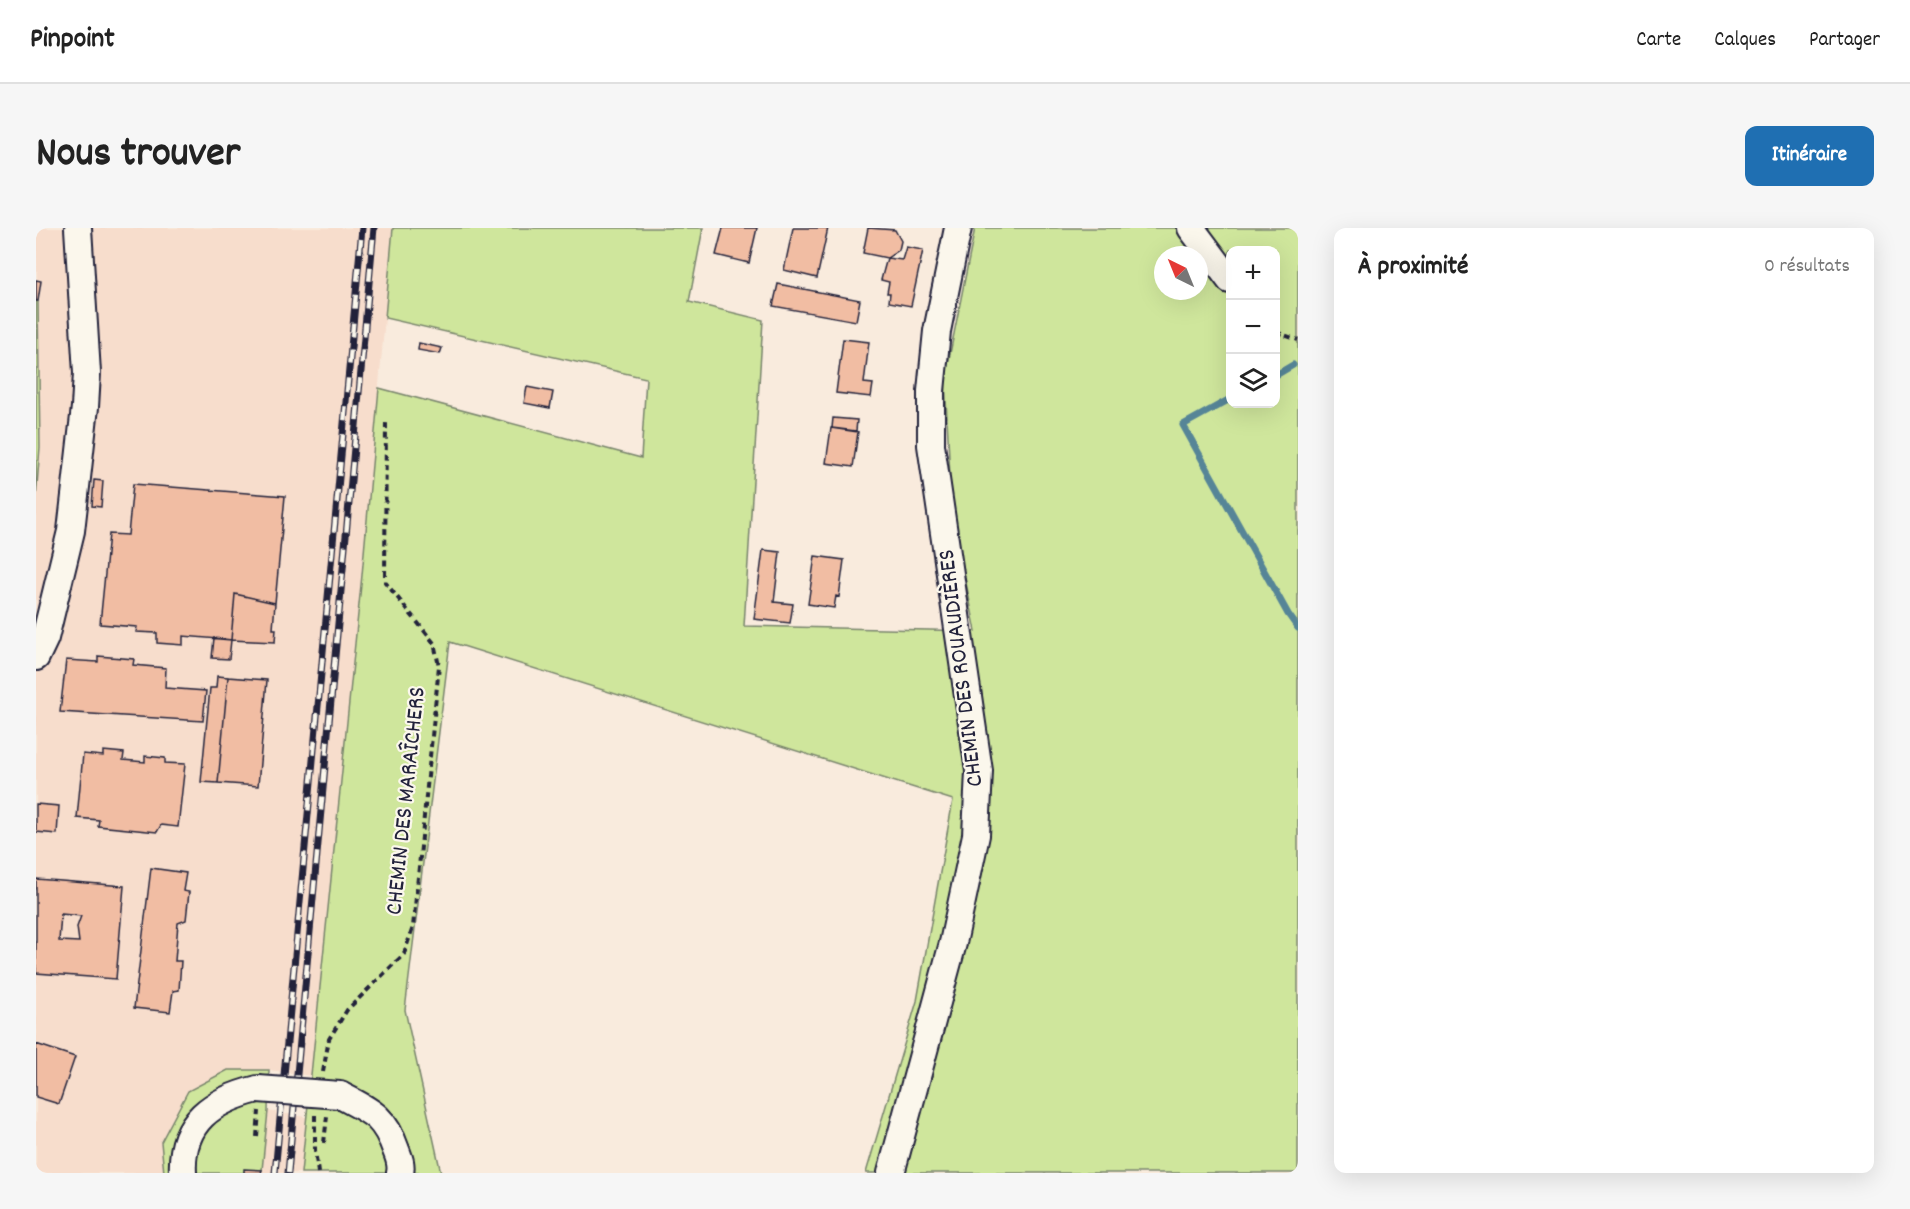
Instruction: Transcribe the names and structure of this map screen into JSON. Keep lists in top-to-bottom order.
{
  "streets": {
    "street": ["CHEMIN DES ROUAUDIÈRES"],
    "path": ["CHEMIN DES MARAÎCHERS"]
  },
  "north": "top left",
  "page": {
    "header": "Pinpoint",
    "nav": ["Carte", "Calques", "Partager"],
    "title": "Nous trouver",
    "buttons": "Itinéraire",
    "heading": ["À proximité", "0 résultats"],
    "map_buttons": ["+", "−"]
  }
}
